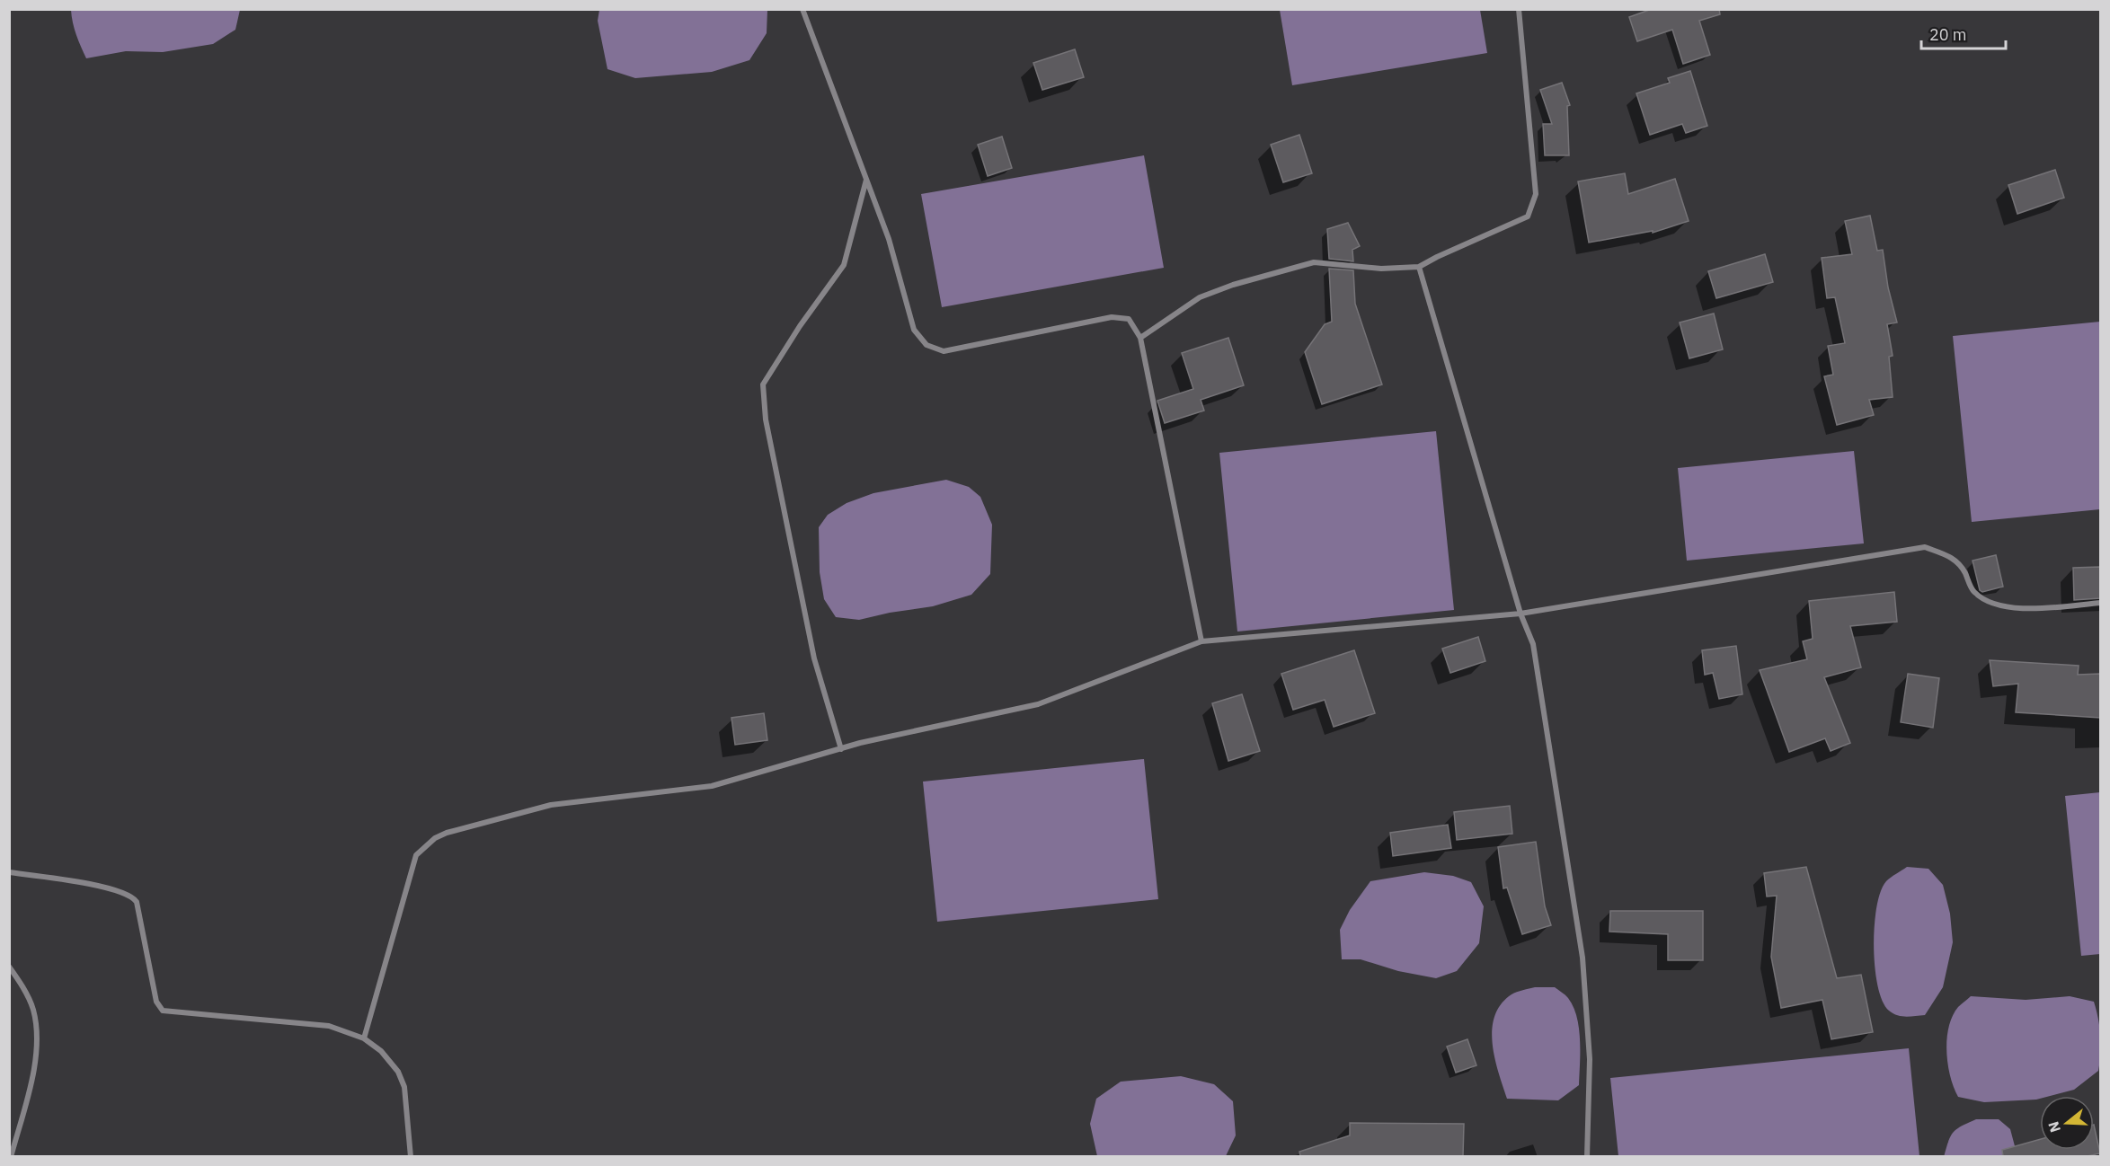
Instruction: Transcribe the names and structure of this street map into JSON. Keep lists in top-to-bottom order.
{
  "scale_bar": "20 m",
  "north": "left"
}
